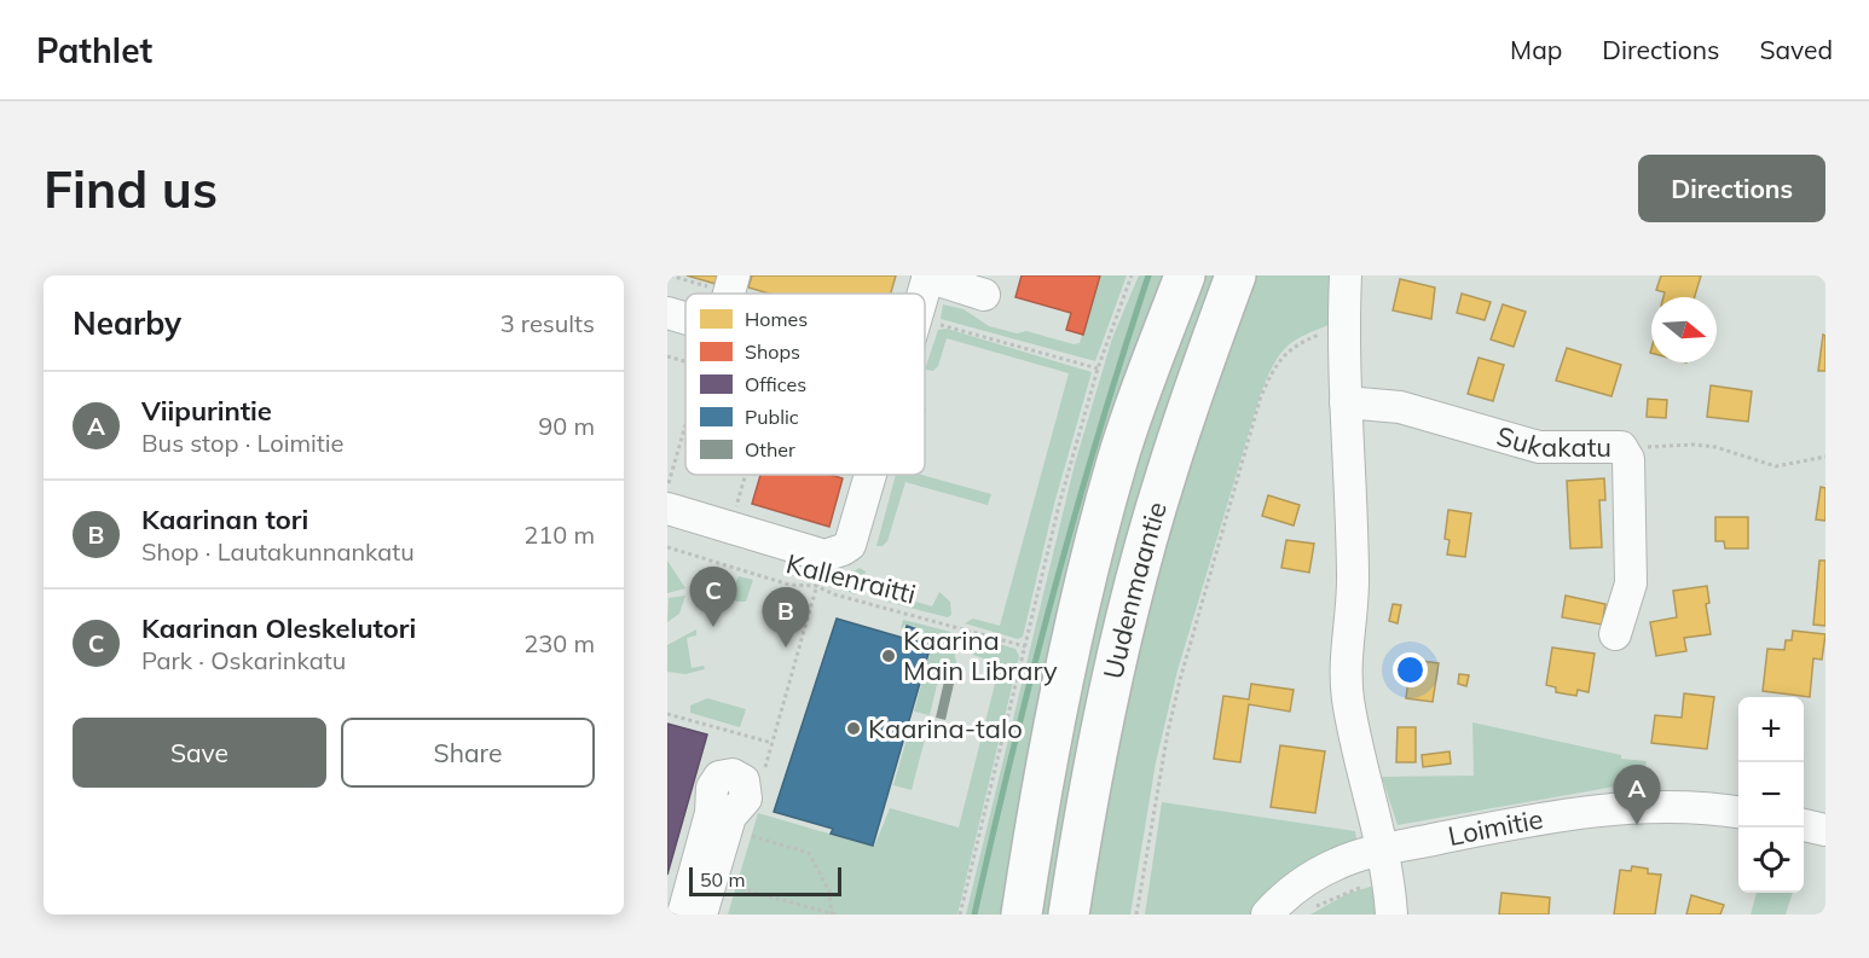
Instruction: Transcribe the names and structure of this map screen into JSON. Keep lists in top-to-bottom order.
{
  "streets": {
    "main road": ["Uudenmaantie"],
    "street": ["Sukakatu", "Loimitie"],
    "path": ["Kallenraitti"]
  },
  "places": ["Kaarina Main Library", "Kaarina-talo"],
  "legend": [
    "Homes",
    "Shops",
    "Offices",
    "Public",
    "Other"
  ],
  "scale_bar": "50 m",
  "north": "right",
  "page": {
    "header": "Pathlet",
    "nav": ["Map", "Directions", "Saved"],
    "buttons": [
      "Directions",
      ["Save", "Share"]
    ],
    "title": "Find us",
    "heading": ["Nearby", "3 results"],
    "list": [
      {
        "mark": "A",
        "name": "Viipurintie",
        "note": "Bus stop · Loimitie",
        "value": "90 m"
      },
      {
        "mark": "B",
        "name": "Kaarinan tori",
        "note": "Shop · Lautakunnankatu",
        "value": "210 m"
      },
      {
        "mark": "C",
        "name": "Kaarinan Oleskelutori",
        "note": "Park · Oskarinkatu",
        "value": "230 m"
      }
    ],
    "pins": ["C", "B", "A"],
    "map_buttons": ["+", "−"],
    "scale": "50 m"
  }
}
